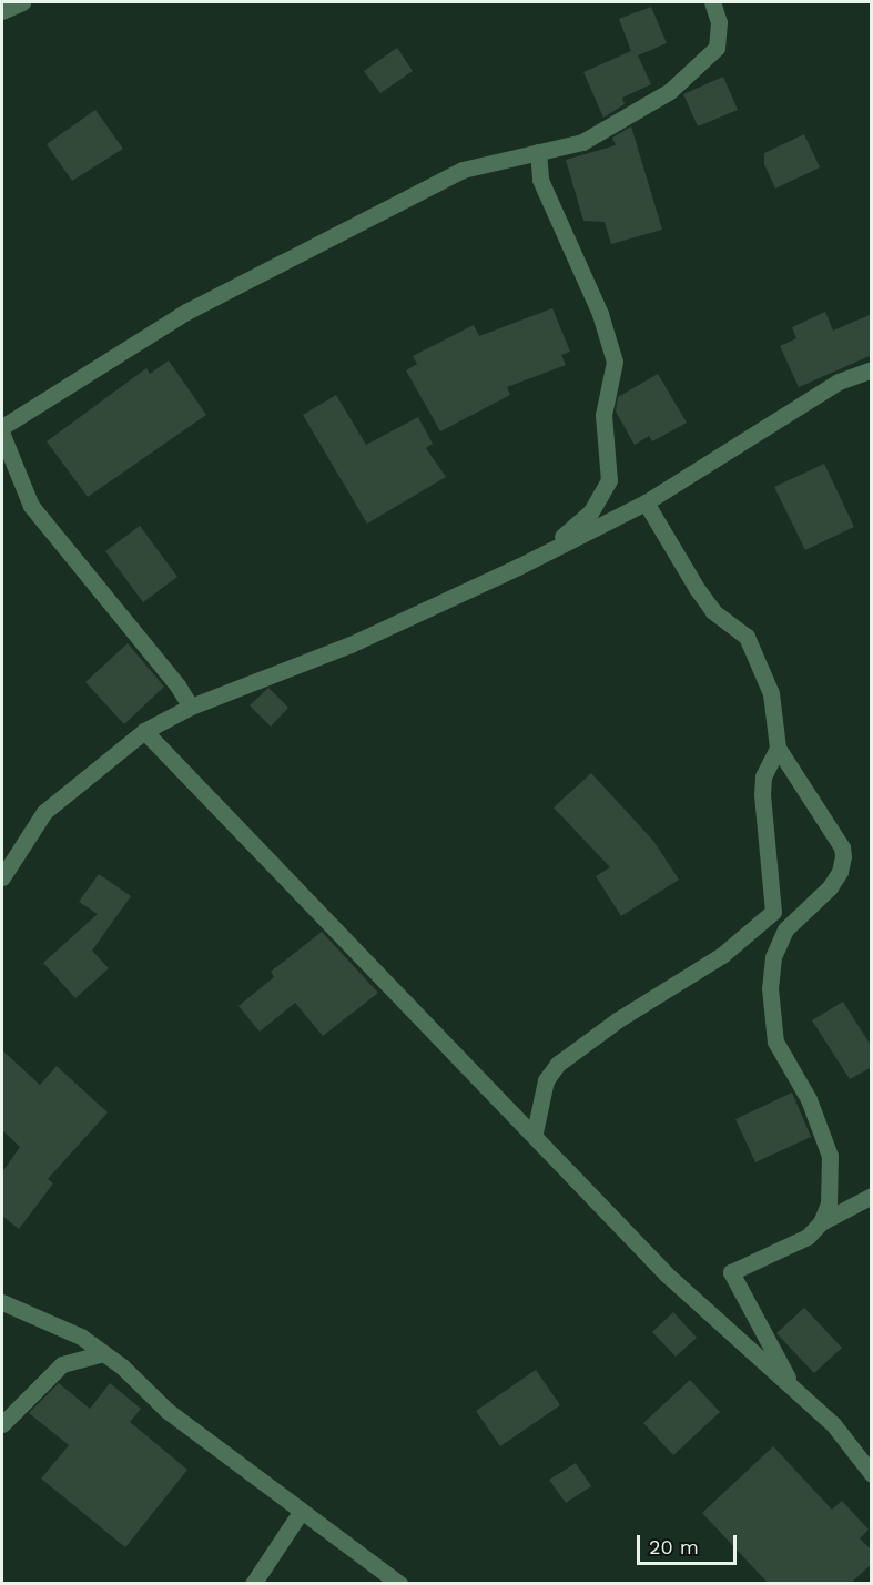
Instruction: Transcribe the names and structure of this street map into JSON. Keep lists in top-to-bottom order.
{
  "scale_bar": "20 m"
}
